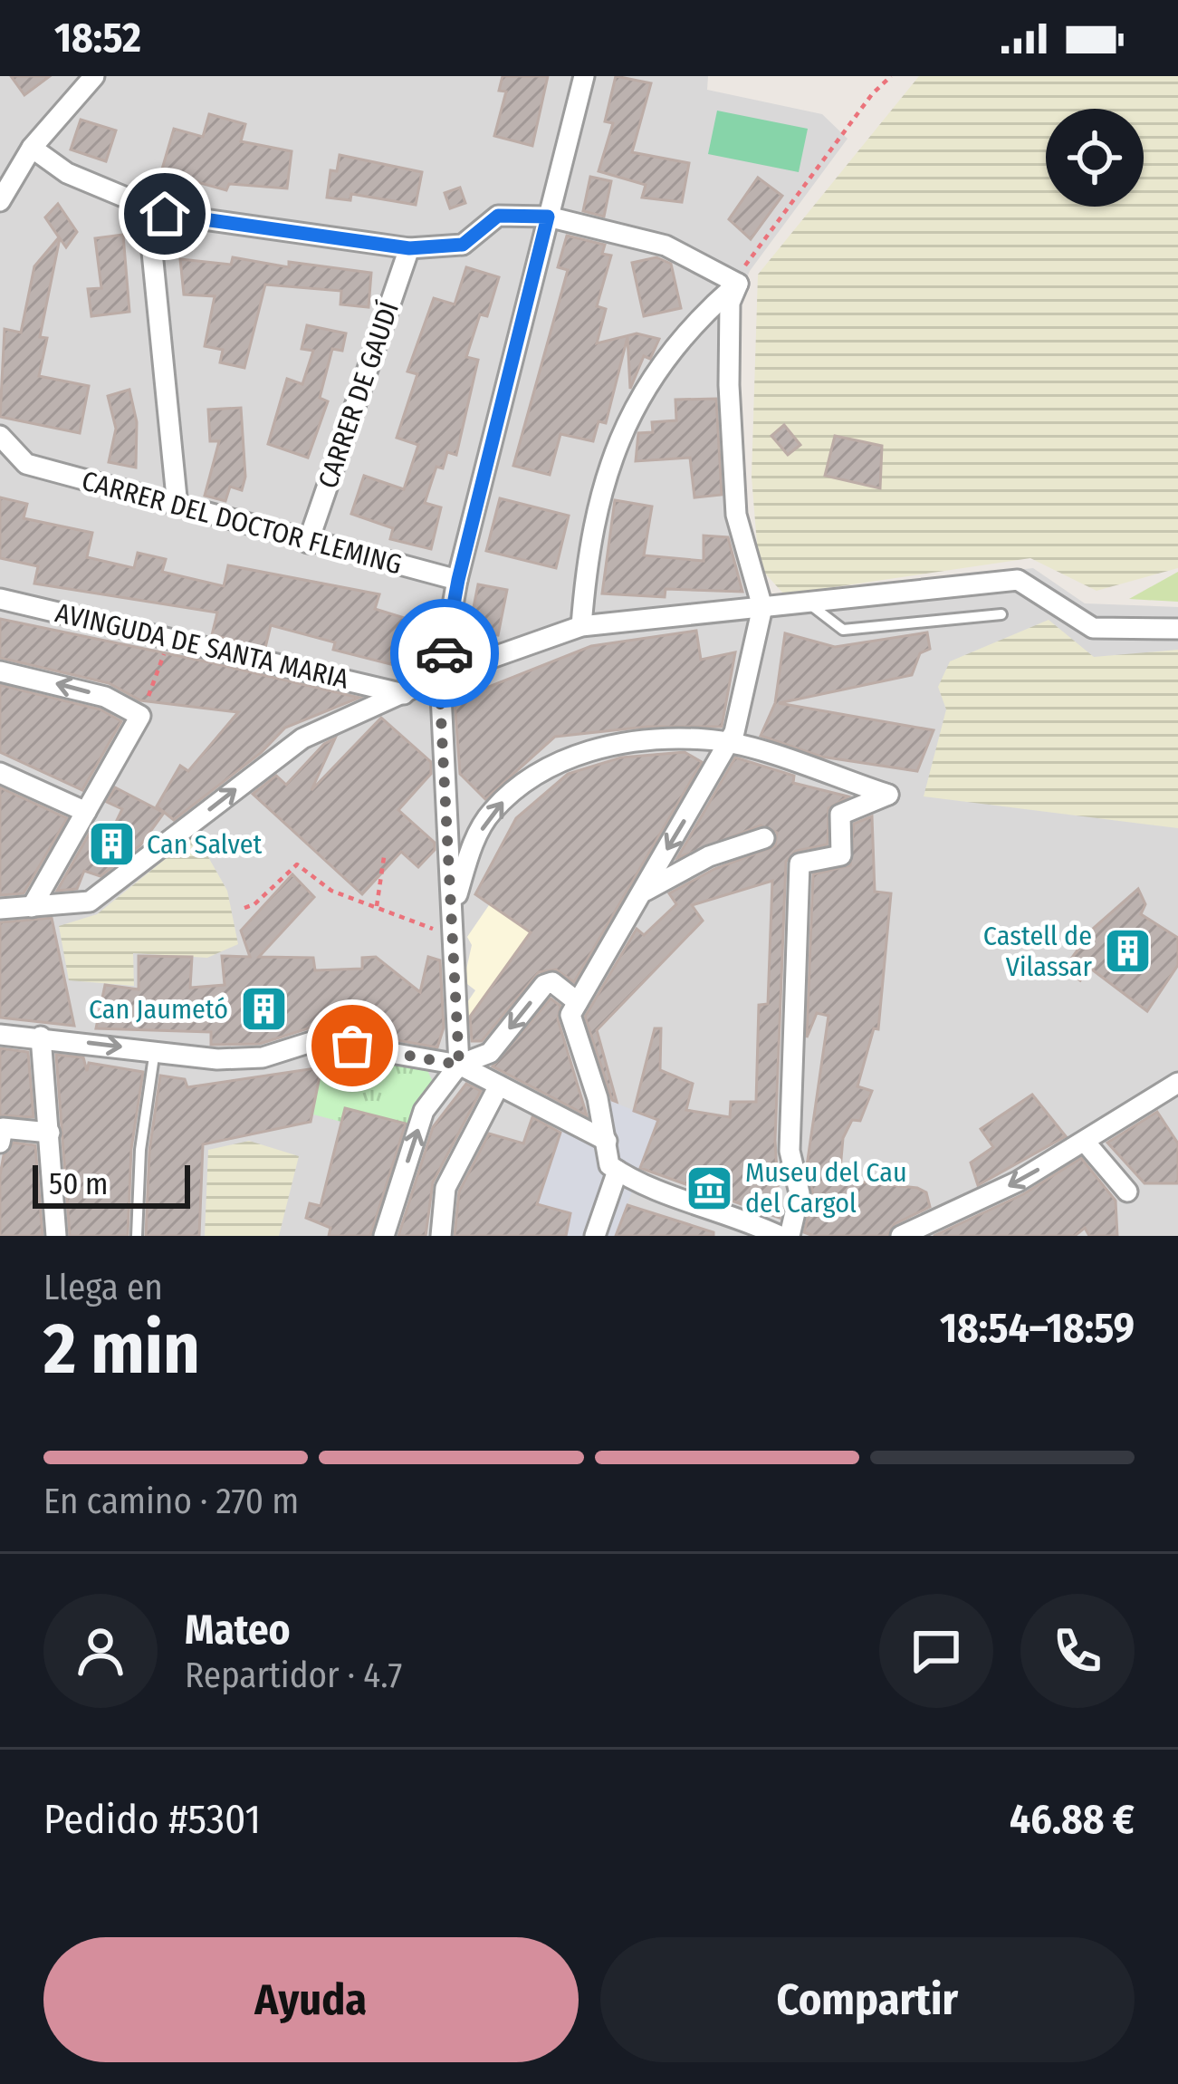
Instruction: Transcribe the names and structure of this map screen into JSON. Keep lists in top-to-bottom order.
{
  "streets": {
    "street": ["CARRER DE GAUDÍ", "CARRER DEL DOCTOR FLEMING", "AVINGUDA DE SANTA MARIA"]
  },
  "crossings": [
    ["CARRER DE GAUDÍ", "CARRER DEL DOCTOR FLEMING"]
  ],
  "places": {
    "building": ["Can Salvet", "Castell de Vilassar", "Can Jaumetó"],
    "museum": ["Museu del Cau del Cargol"]
  },
  "scale_bar": "50 m",
  "page": {
    "status": "18:52",
    "scale": "50 m",
    "heading": ["2 min", "Llega en", "18:54–18:59"],
    "panel": [
      "Mateo",
      "Repartidor · 4.7",
      "Pedido #5301",
      "46.88 €"
    ],
    "bar": "En camino · 270 m",
    "buttons": ["Ayuda", "Compartir"]
  }
}
